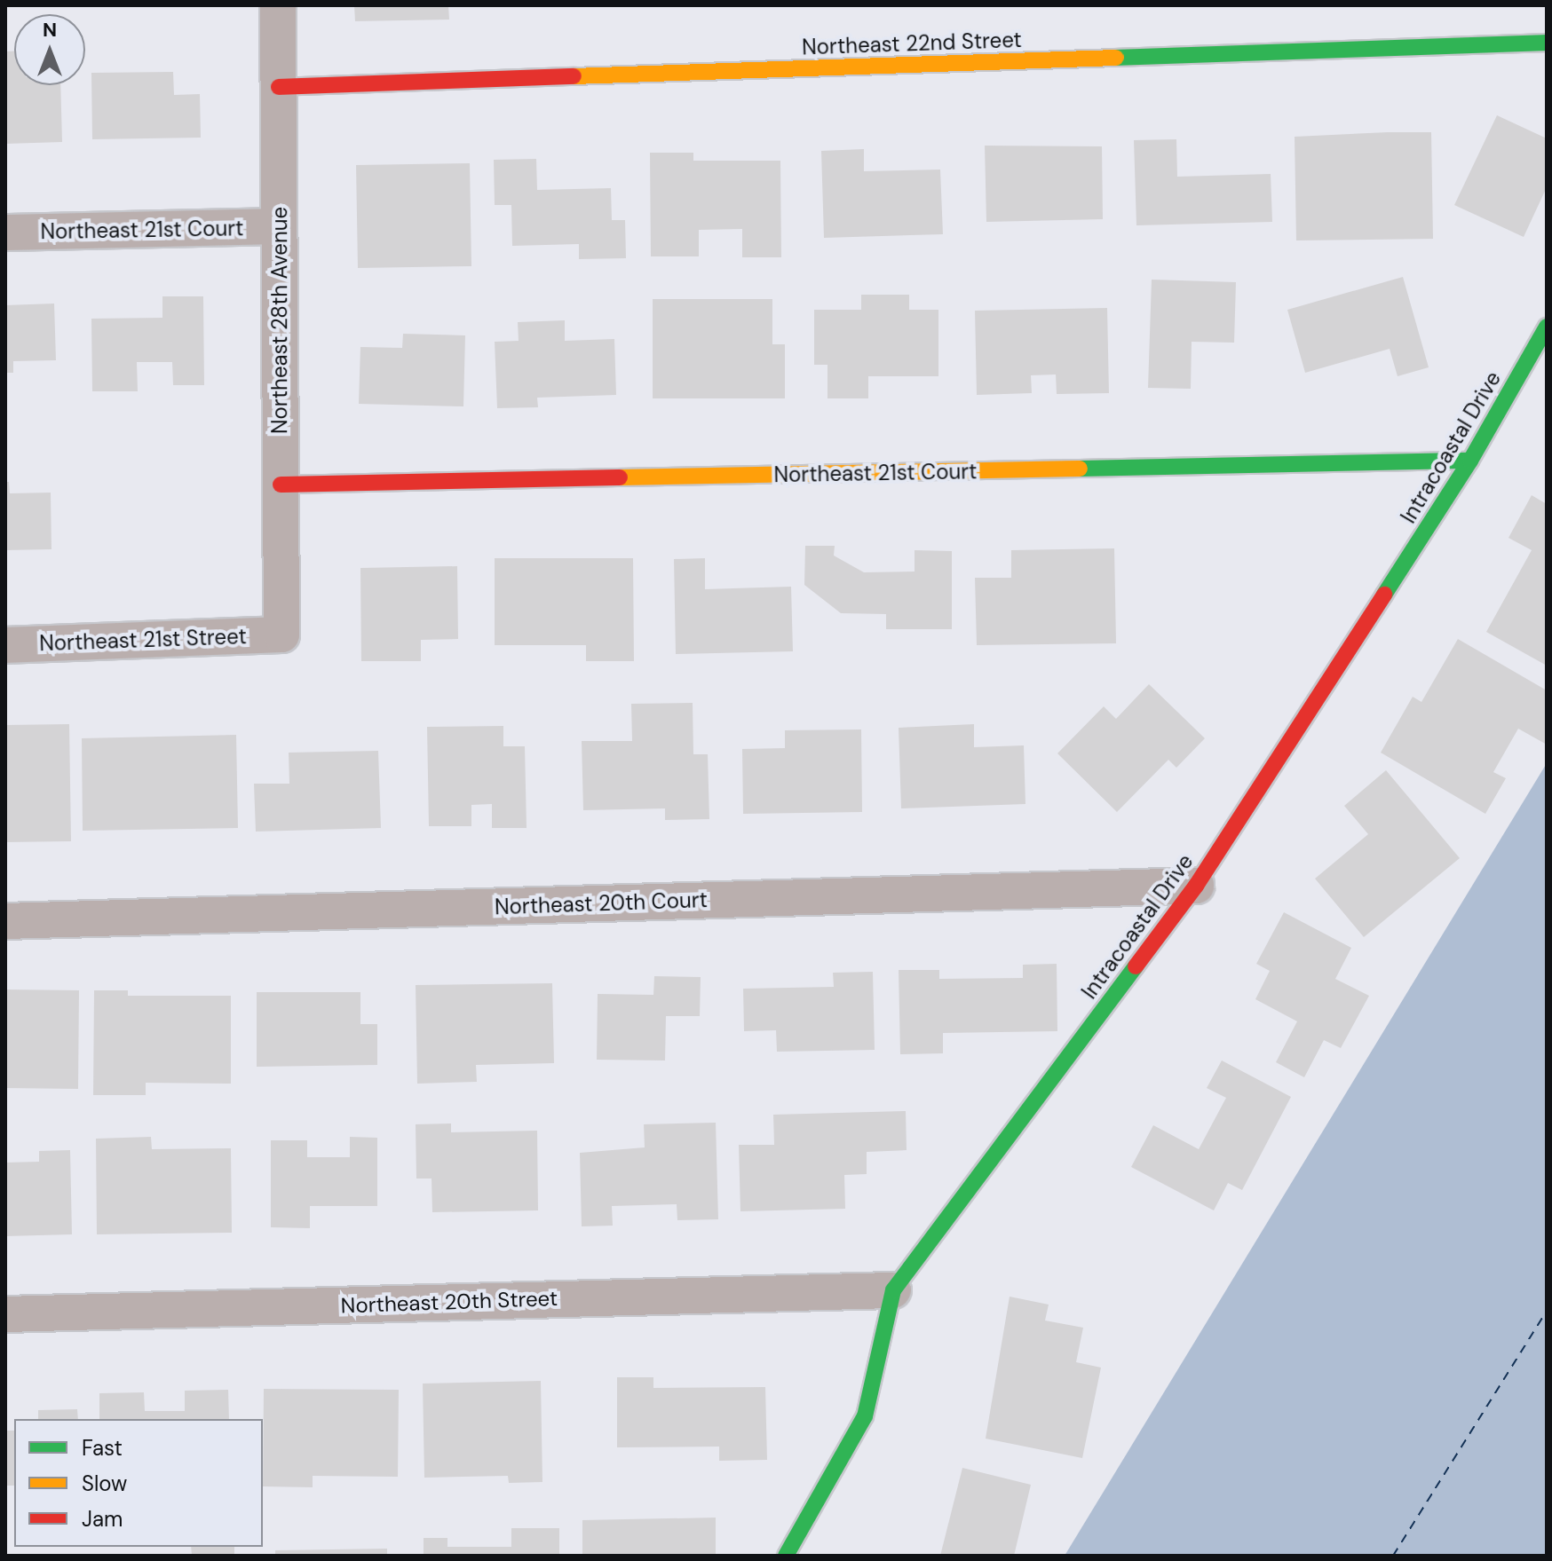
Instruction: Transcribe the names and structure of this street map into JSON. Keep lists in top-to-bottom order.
{
  "streets": {
    "street": [
      "Northeast 22nd Street",
      "Northeast 21st Court",
      "Northeast 28th Avenue",
      "Intracoastal Drive",
      "Northeast 21st Street",
      "Northeast 20th Court",
      "Northeast 20th Street"
    ]
  },
  "crossings": [
    ["Northeast 22nd Street", "Northeast 28th Avenue"],
    ["Northeast 21st Court", "Northeast 28th Avenue"],
    ["Northeast 21st Court", "Intracoastal Drive"],
    ["Northeast 28th Avenue", "Northeast 21st Street"],
    ["Intracoastal Drive", "Northeast 20th Court"],
    ["Intracoastal Drive", "Northeast 20th Street"]
  ],
  "legend": ["Fast", "Slow", "Jam"],
  "north": "top"
}
